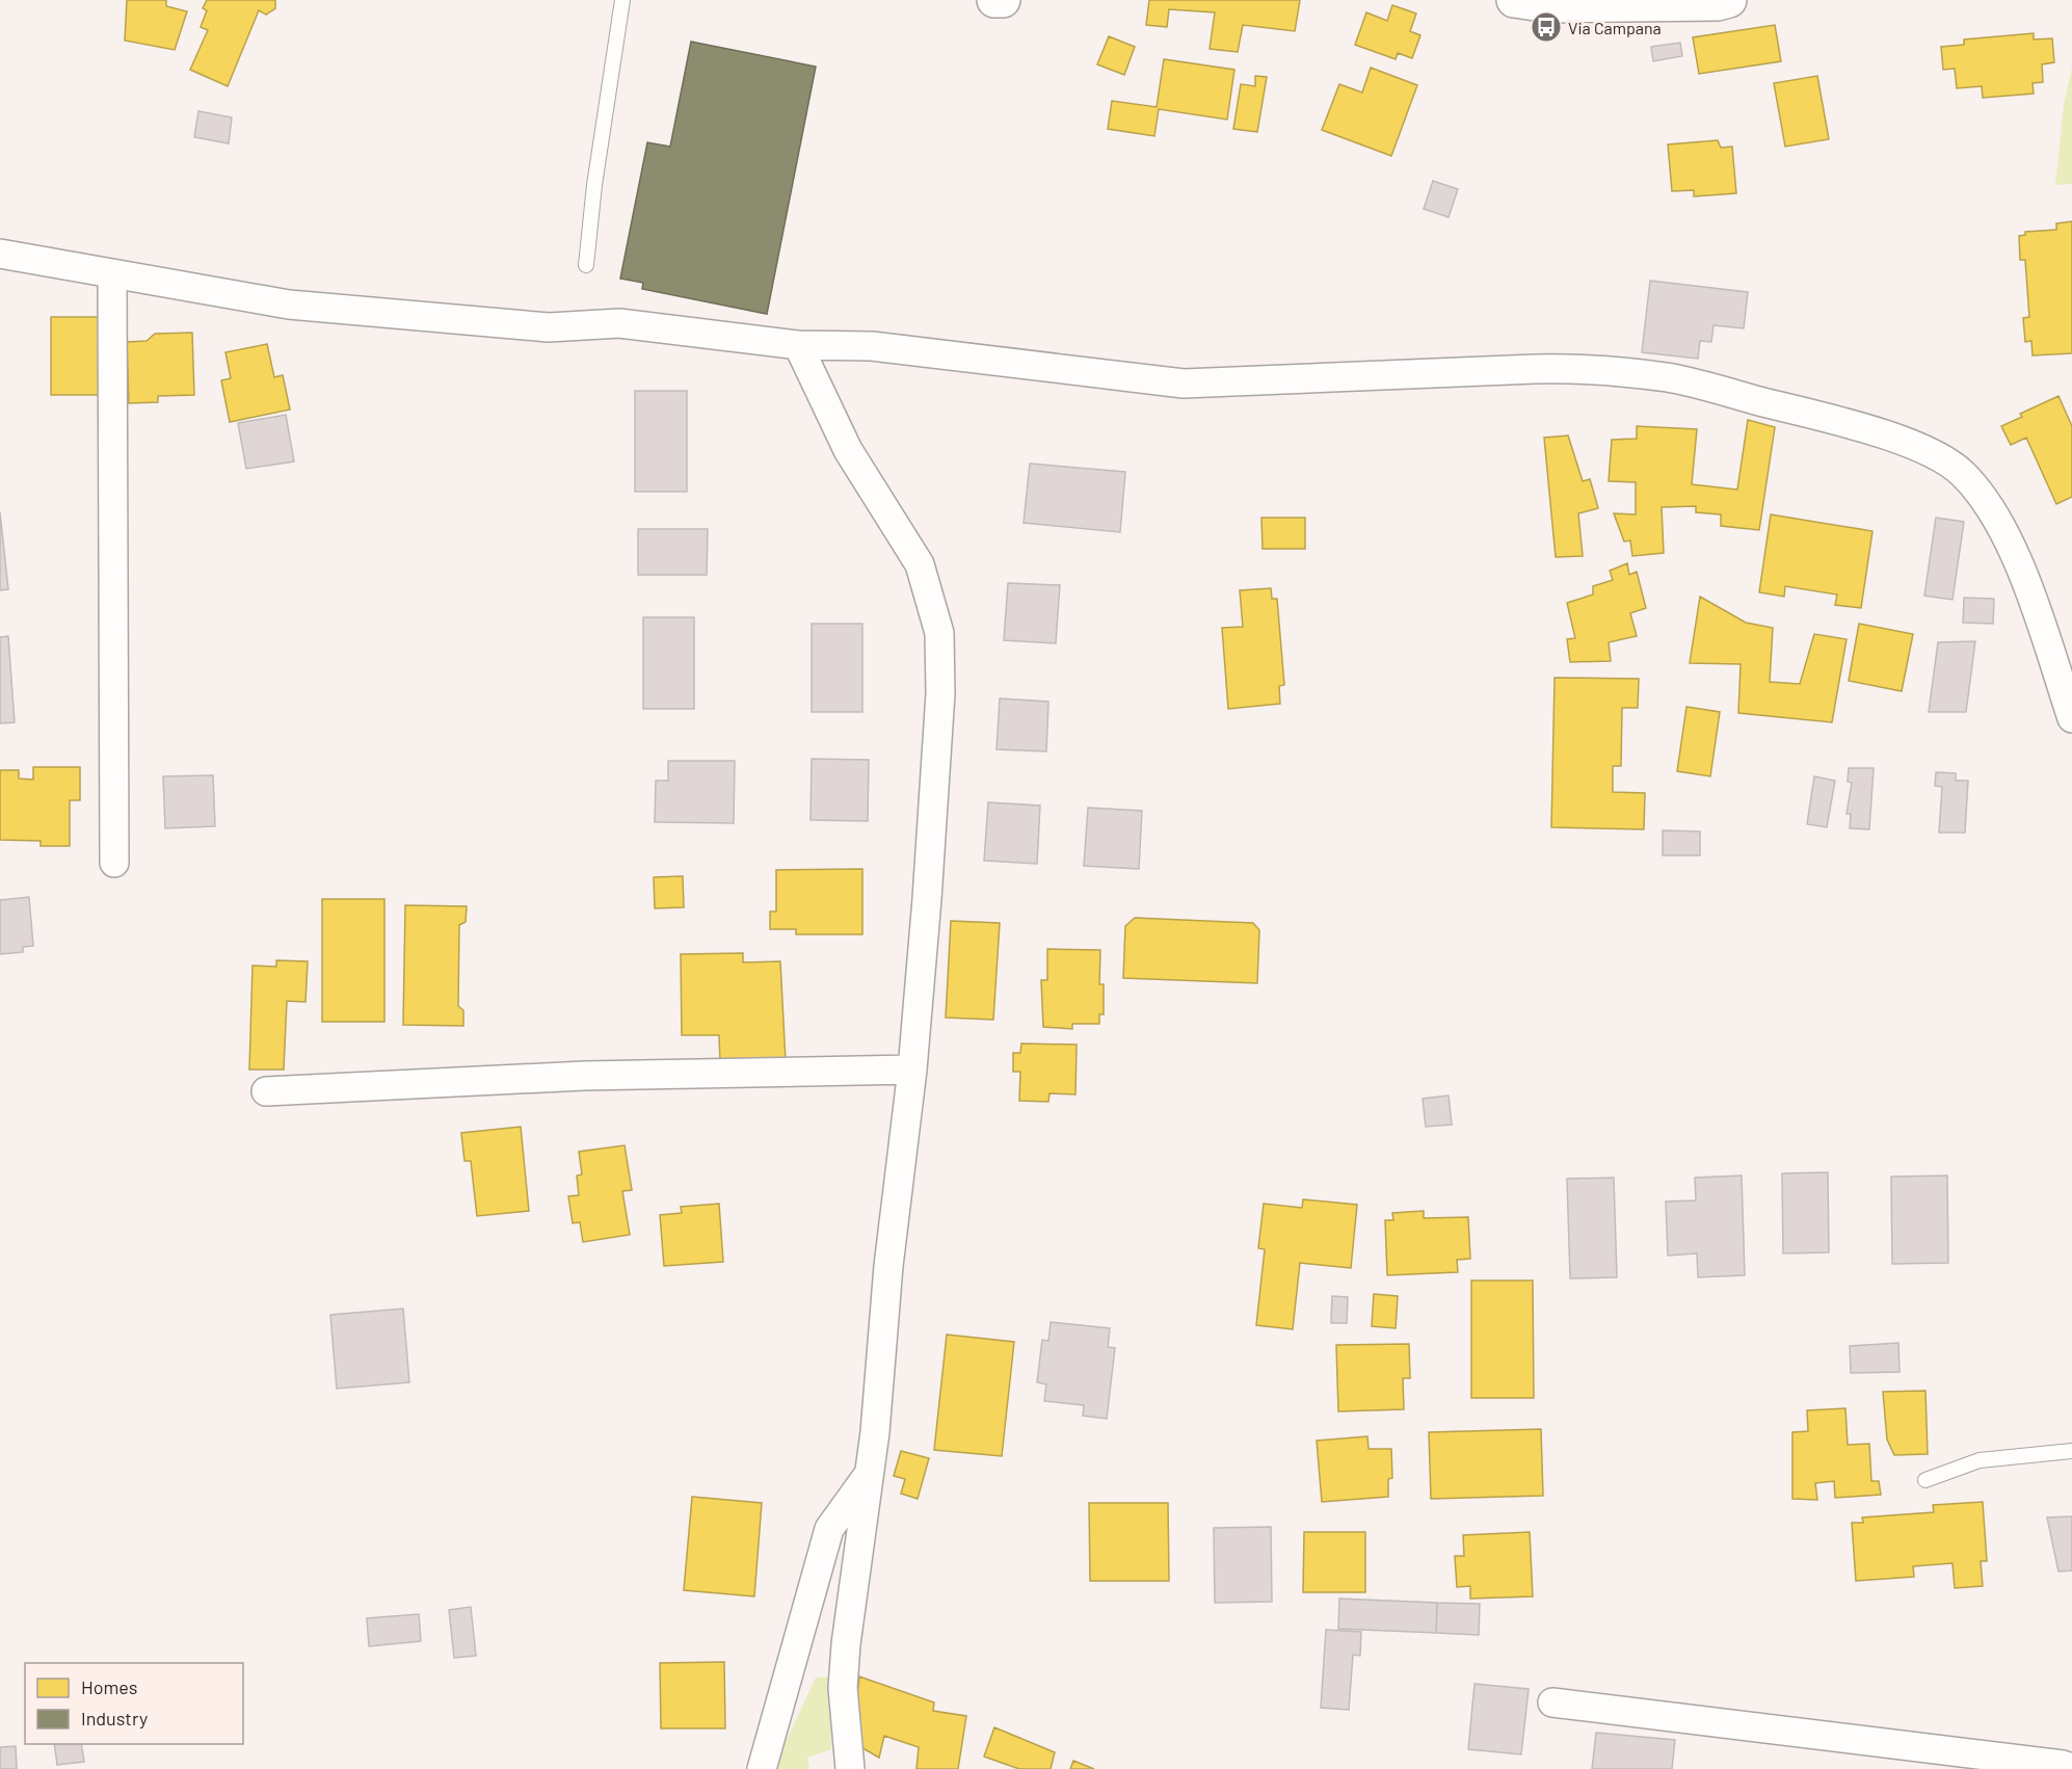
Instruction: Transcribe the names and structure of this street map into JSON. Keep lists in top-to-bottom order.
{
  "places": {
    "bus stop": ["Via Campana"]
  },
  "legend": ["Homes", "Industry"]
}
